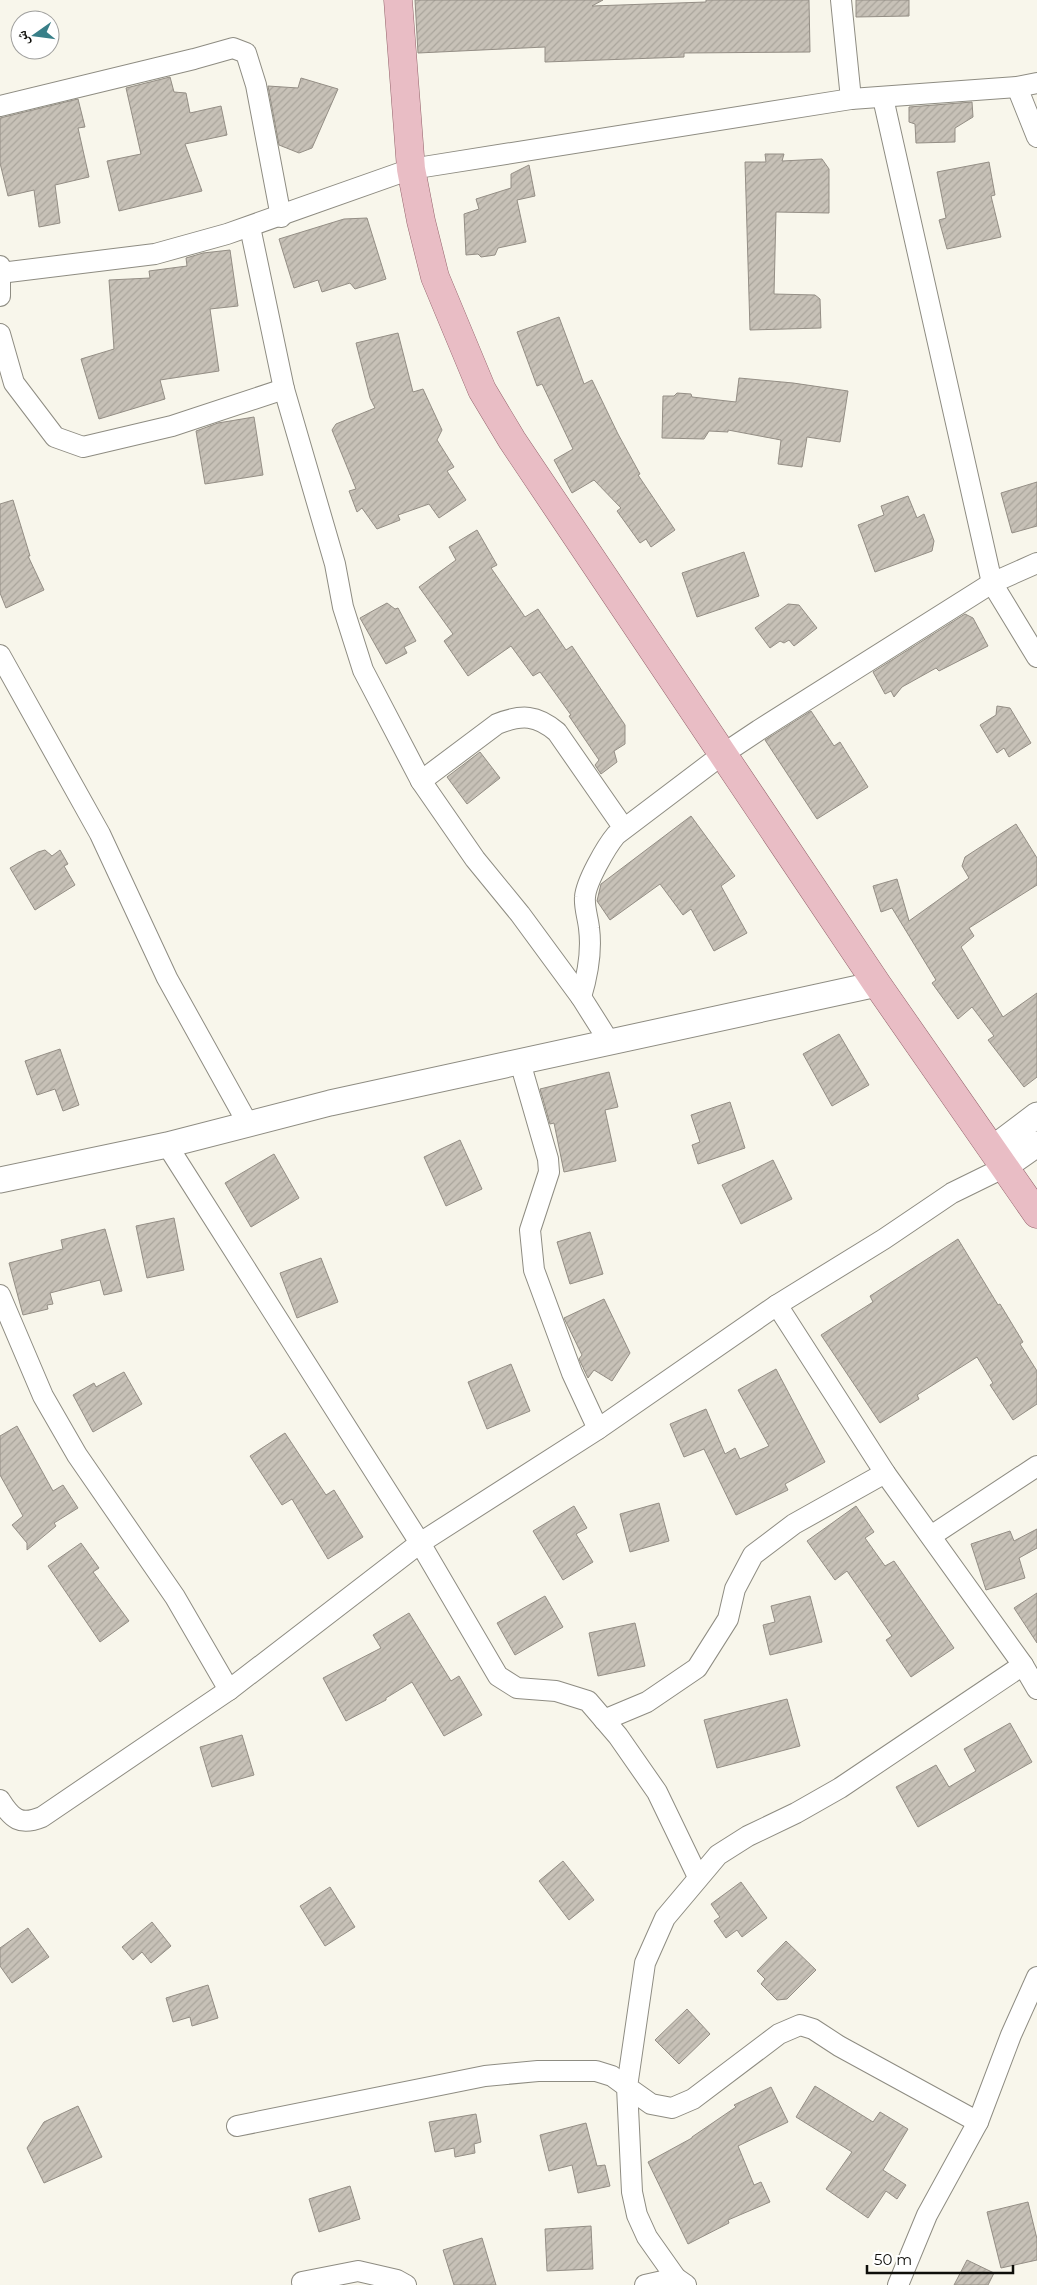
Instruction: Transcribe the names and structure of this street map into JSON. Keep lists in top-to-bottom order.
{
  "scale_bar": "50 m",
  "north": "left"
}
